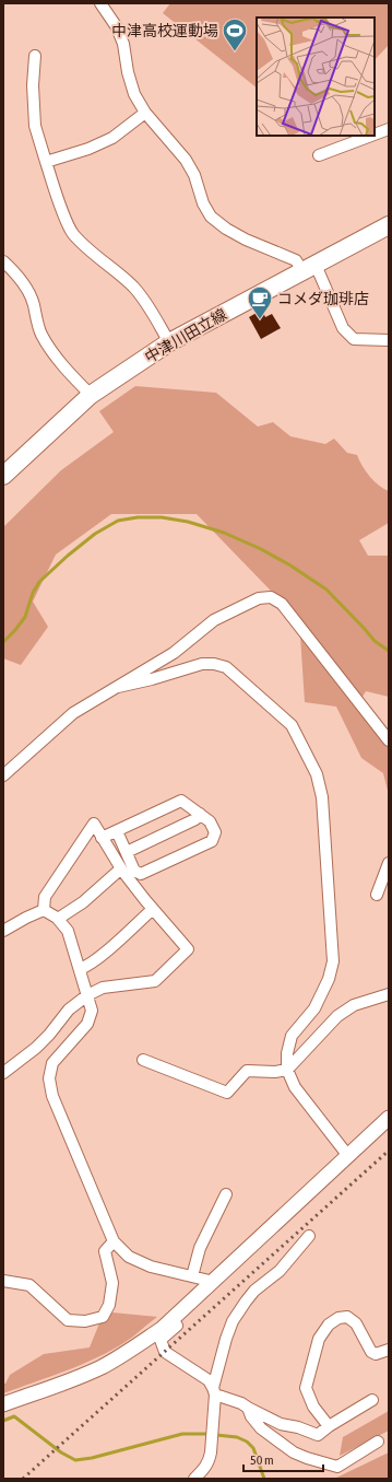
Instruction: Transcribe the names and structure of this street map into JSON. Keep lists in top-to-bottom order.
{
  "streets": {
    "main road": ["中津川田立線"]
  },
  "places": {
    "sports": ["中津高校運動場"],
    "cafe": ["コメダ珈琲店"]
  },
  "scale_bar": "50 m"
}
